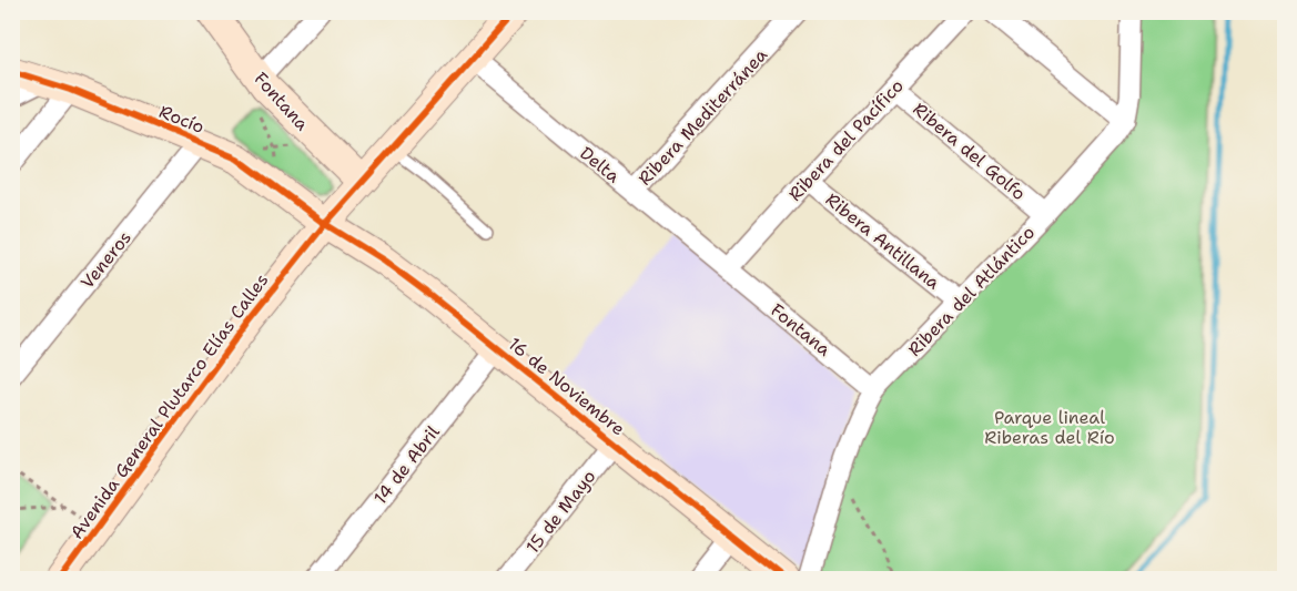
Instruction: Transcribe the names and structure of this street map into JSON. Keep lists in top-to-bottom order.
{
  "streets": {
    "street": [
      "Fontana",
      "Ribera Mediterránea",
      "Rocío",
      "Ribera del Pacífico",
      "Ribera del Golfo",
      "Delta",
      "Ribera Antillana",
      "Veneros",
      "Ribera del Atlántico",
      "16 de Noviembre",
      "Avenida General Plutarco Elías Calles",
      "14 de Abril",
      "15 de Mayo"
    ]
  },
  "crossings": [
    ["Fontana", "Ribera del Pacífico"],
    ["Fontana", "Delta"],
    ["Fontana", "Ribera del Atlántico"],
    ["Fontana", "Avenida General Plutarco Elías Calles"],
    ["Ribera Mediterránea", "Delta"],
    ["Rocío", "Veneros"],
    ["Rocío", "16 de Noviembre"],
    ["Rocío", "Avenida General Plutarco Elías Calles"],
    ["Ribera del Pacífico", "Ribera del Golfo"],
    ["Ribera del Pacífico", "Delta"],
    ["Ribera del Pacífico", "Ribera Antillana"],
    ["Ribera del Golfo", "Ribera del Atlántico"],
    ["Delta", "Avenida General Plutarco Elías Calles"],
    ["Ribera Antillana", "Ribera del Atlántico"],
    ["16 de Noviembre", "Avenida General Plutarco Elías Calles"],
    ["16 de Noviembre", "14 de Abril"],
    ["16 de Noviembre", "15 de Mayo"]
  ],
  "parks": ["Parque lineal Riberas del Río"]
}
